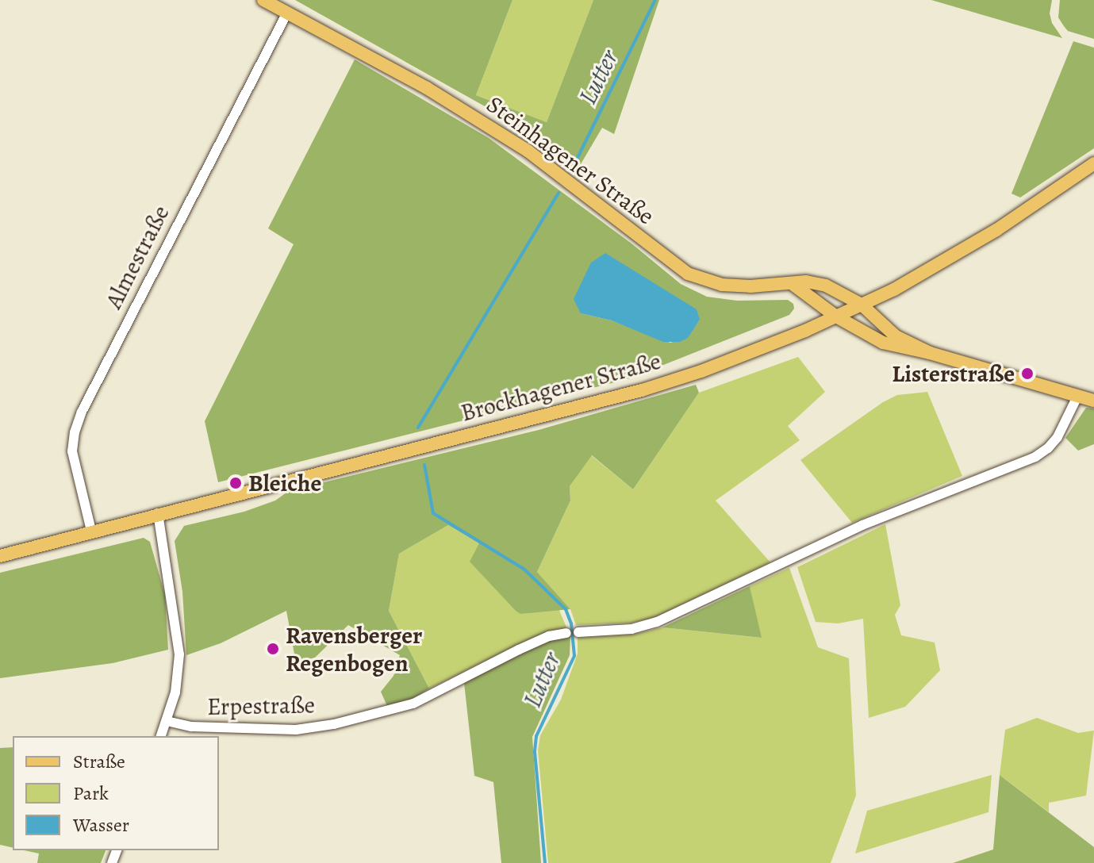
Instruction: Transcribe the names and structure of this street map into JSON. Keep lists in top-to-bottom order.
{
  "streets": {
    "main road": ["Steinhagener Straße", "Brockhagener Straße"],
    "street": ["Almestraße", "Erpestraße"]
  },
  "crossings": [
    ["Steinhagener Straße", "Almestraße"],
    ["Steinhagener Straße", "Brockhagener Straße"],
    ["Almestraße", "Brockhagener Straße"],
    ["Brockhagener Straße", "Erpestraße"]
  ],
  "water": ["Lutter"],
  "places": ["Listerstraße", "Bleiche", "Ravensberger Regenbogen"],
  "legend": ["Straße", "Park", "Wasser"]
}
